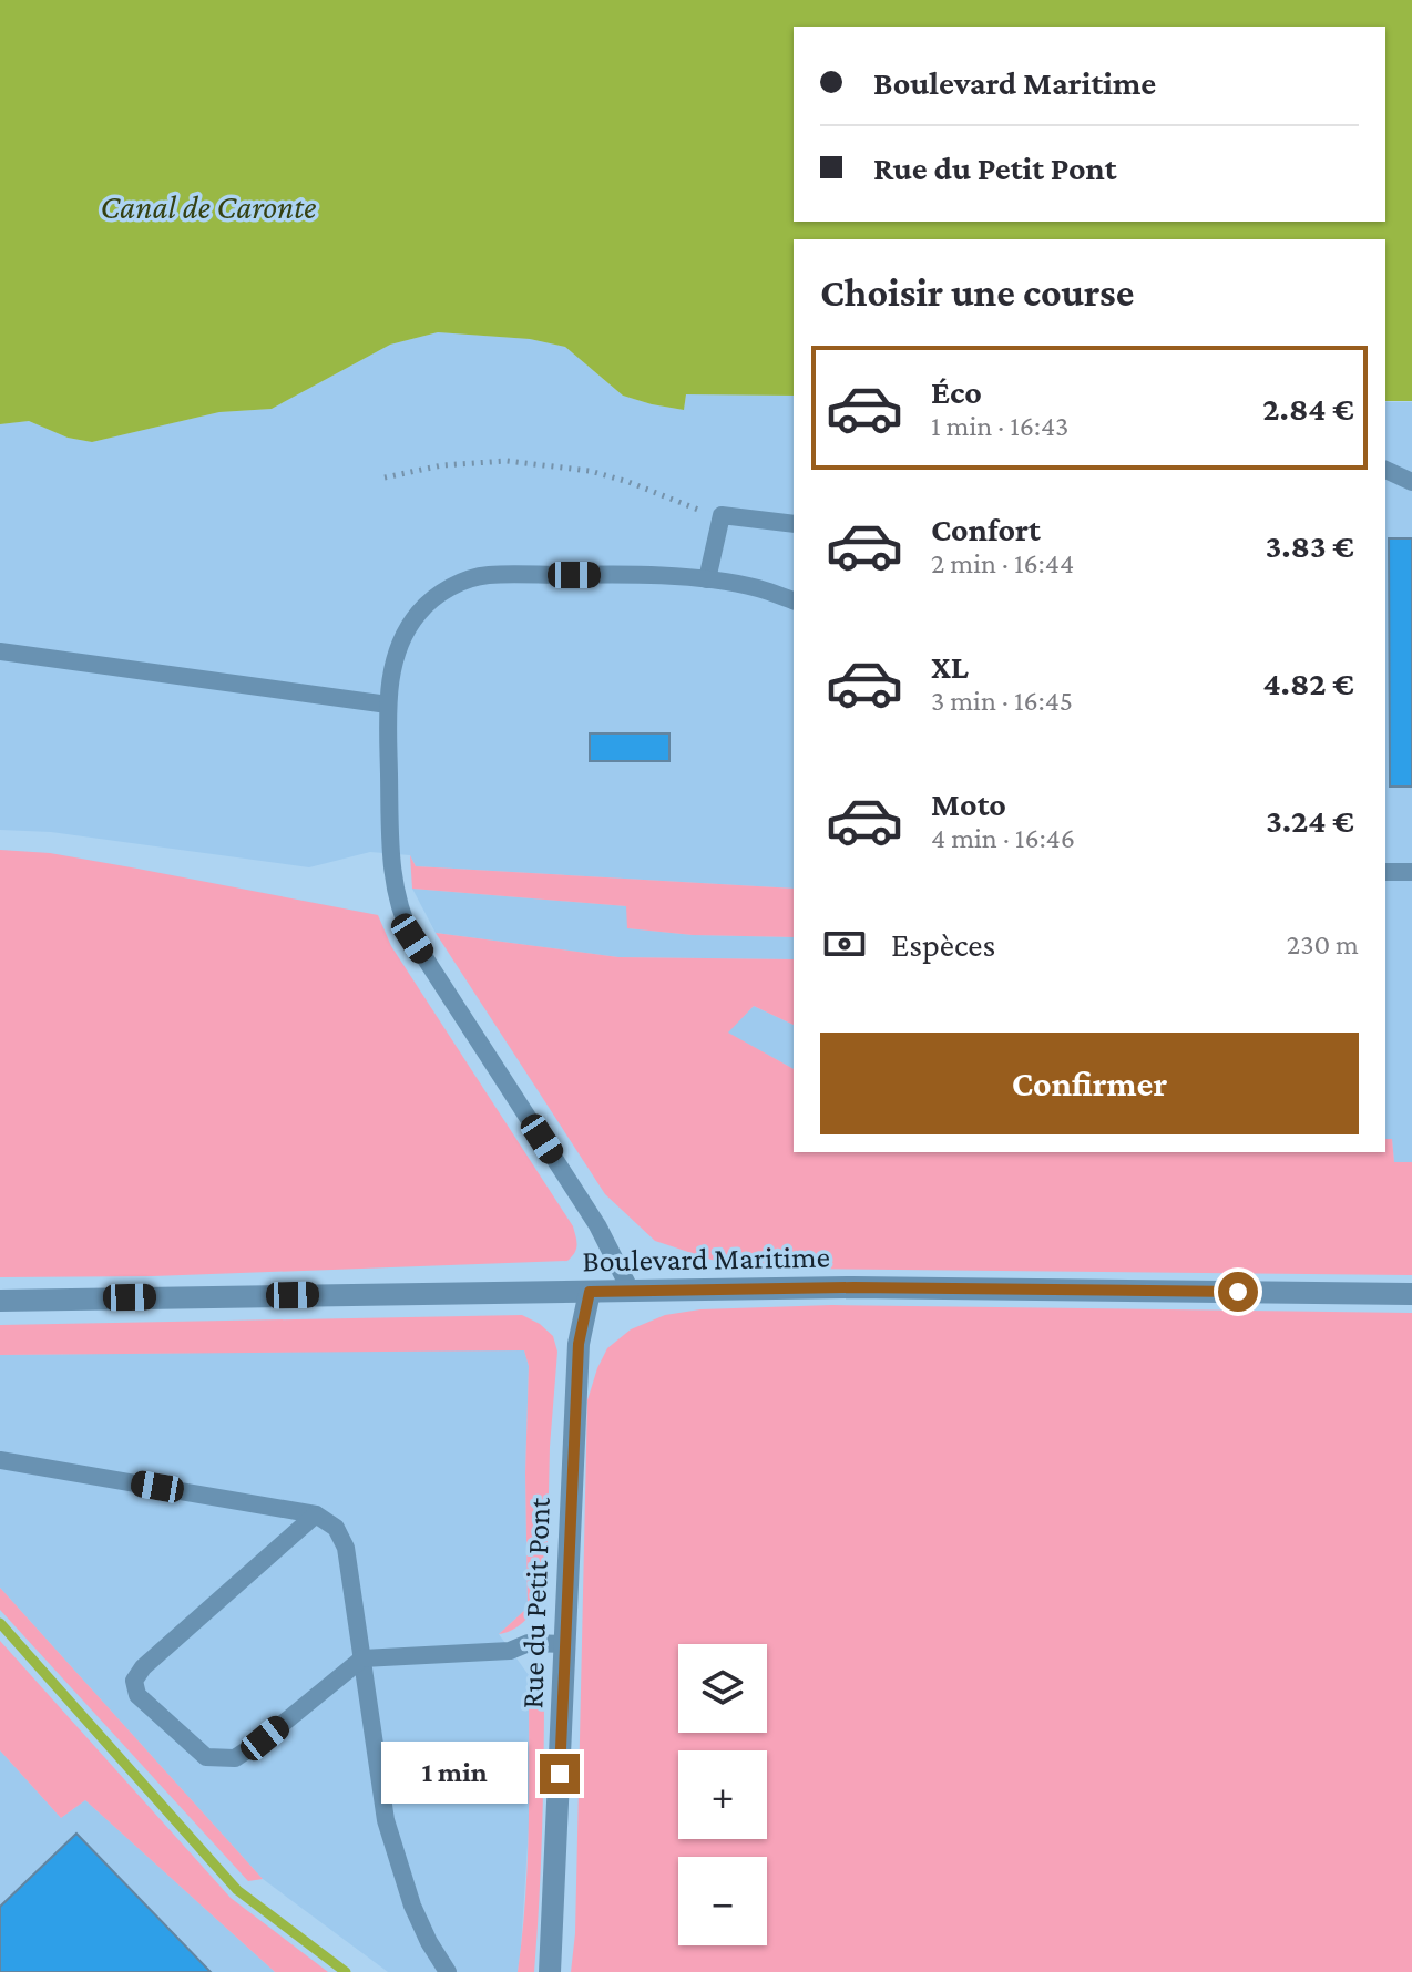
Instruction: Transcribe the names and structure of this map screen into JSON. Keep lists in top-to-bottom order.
{
  "streets": {
    "street": ["Boulevard Maritime", "Rue du Petit Pont"]
  },
  "crossings": [
    ["Boulevard Maritime", "Rue du Petit Pont"]
  ],
  "water": ["Canal de Caronte"],
  "page": {
    "banner": ["Boulevard Maritime", "Rue du Petit Pont"],
    "heading": "Choisir une course",
    "list": [
      {
        "name": "Éco",
        "note": "1 min · 16:43",
        "value": "2.84 €"
      },
      {
        "name": "Confort",
        "note": "2 min · 16:44",
        "value": "3.83 €"
      },
      {
        "name": "XL",
        "note": "3 min · 16:45",
        "value": "4.82 €"
      },
      {
        "name": "Moto",
        "note": "4 min · 16:46",
        "value": "3.24 €"
      }
    ],
    "pay": ["Espèces", "230 m"],
    "buttons": "Confirmer",
    "map_buttons": ["+", "−"],
    "bubble": "1 min"
  }
}
